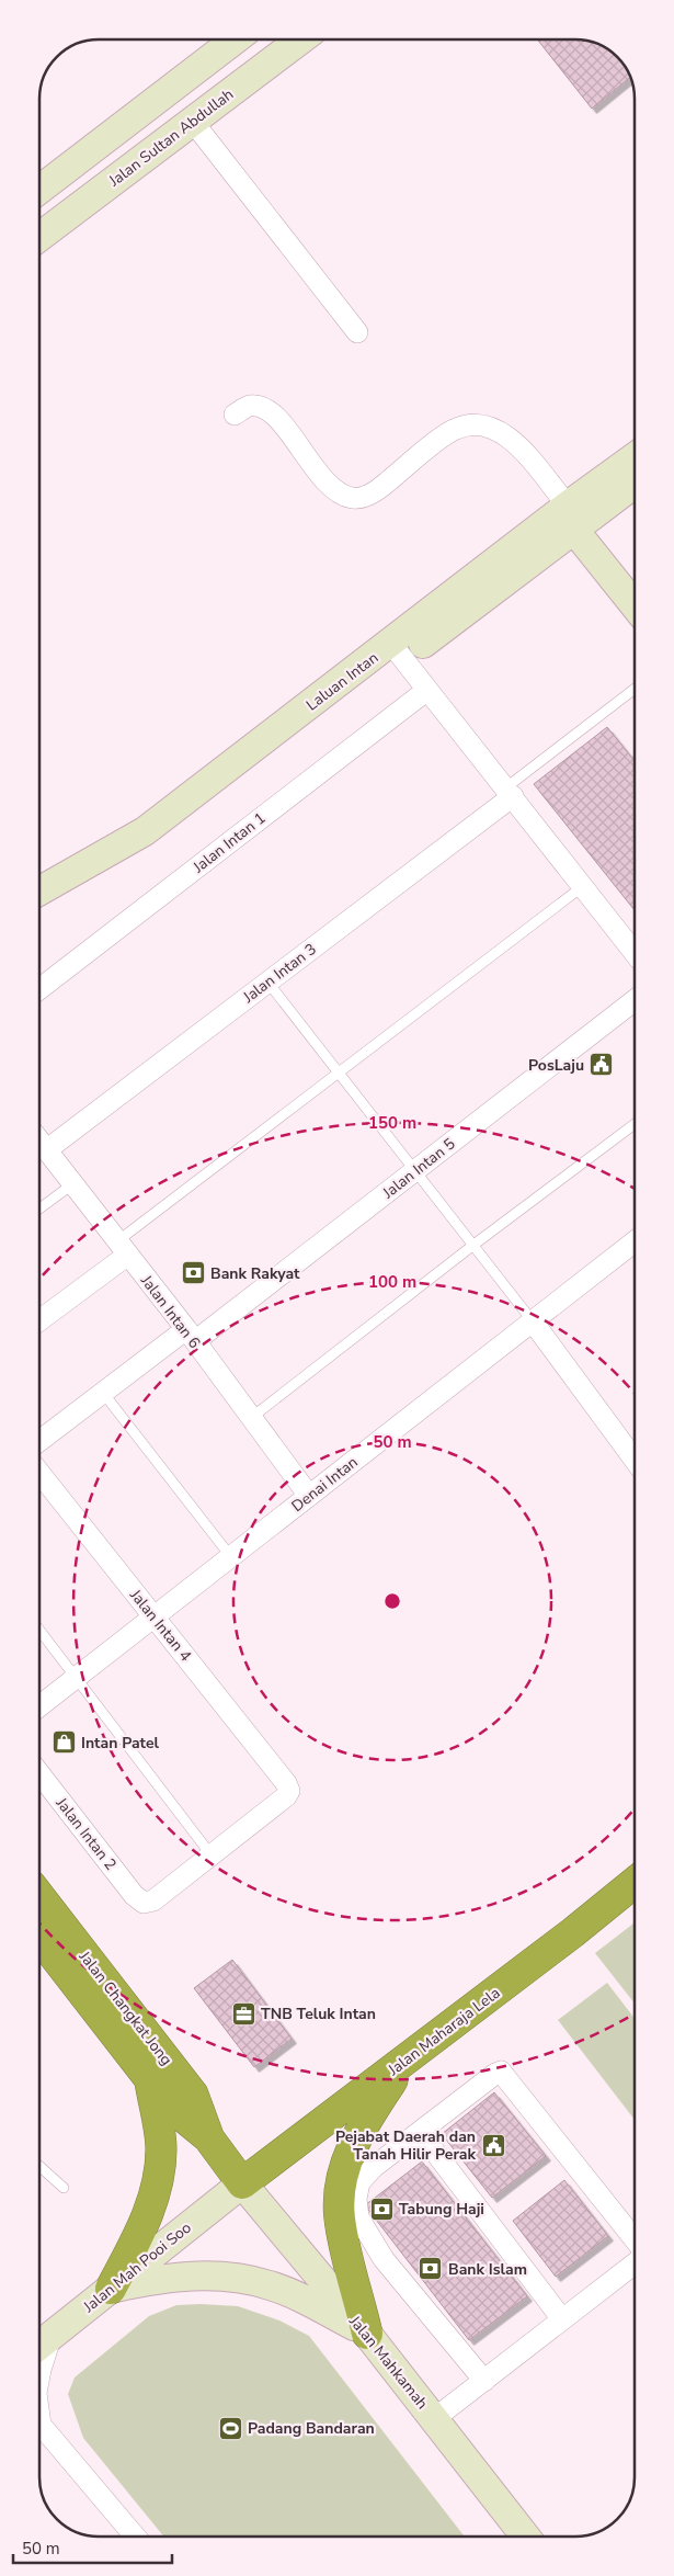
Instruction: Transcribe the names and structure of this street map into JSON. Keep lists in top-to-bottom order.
{
  "streets": {
    "highway": ["Jalan Changkat Jong", "Jalan Maharaja Lela"],
    "main road": [
      "Jalan Sultan Abdullah",
      "Laluan Intan",
      "Jalan Mah Pooi Soo",
      "Jalan Mahkamah"
    ],
    "street": [
      "Jalan Intan 1",
      "Jalan Intan 3",
      "Jalan Intan 5",
      "Jalan Intan 6",
      "Denai Intan",
      "Jalan Intan 4",
      "Jalan Intan 2"
    ]
  },
  "crossings": [
    ["Jalan Intan 3", "Jalan Intan 6"],
    ["Jalan Intan 5", "Jalan Intan 6"],
    ["Jalan Intan 6", "Denai Intan"],
    ["Denai Intan", "Jalan Intan 4"],
    ["Jalan Intan 4", "Jalan Intan 2"],
    ["Jalan Changkat Jong", "Jalan Maharaja Lela"],
    ["Jalan Changkat Jong", "Jalan Mah Pooi Soo"],
    ["Jalan Changkat Jong", "Jalan Mahkamah"],
    ["Jalan Maharaja Lela", "Jalan Mah Pooi Soo"],
    ["Jalan Maharaja Lela", "Jalan Mahkamah"],
    ["Jalan Mah Pooi Soo", "Jalan Mahkamah"]
  ],
  "places": {
    "public building": ["PosLaju", "Pejabat Daerah dan Tanah Hilir Perak"],
    "bank": ["Bank Rakyat", "Tabung Haji", "Bank Islam"],
    "shop": ["Intan Patel"],
    "office": ["TNB Teluk Intan"],
    "sports": ["Padang Bandaran"]
  },
  "scale_bar": "50 m",
  "rings": ["150 m", "100 m", "50 m"]
}
